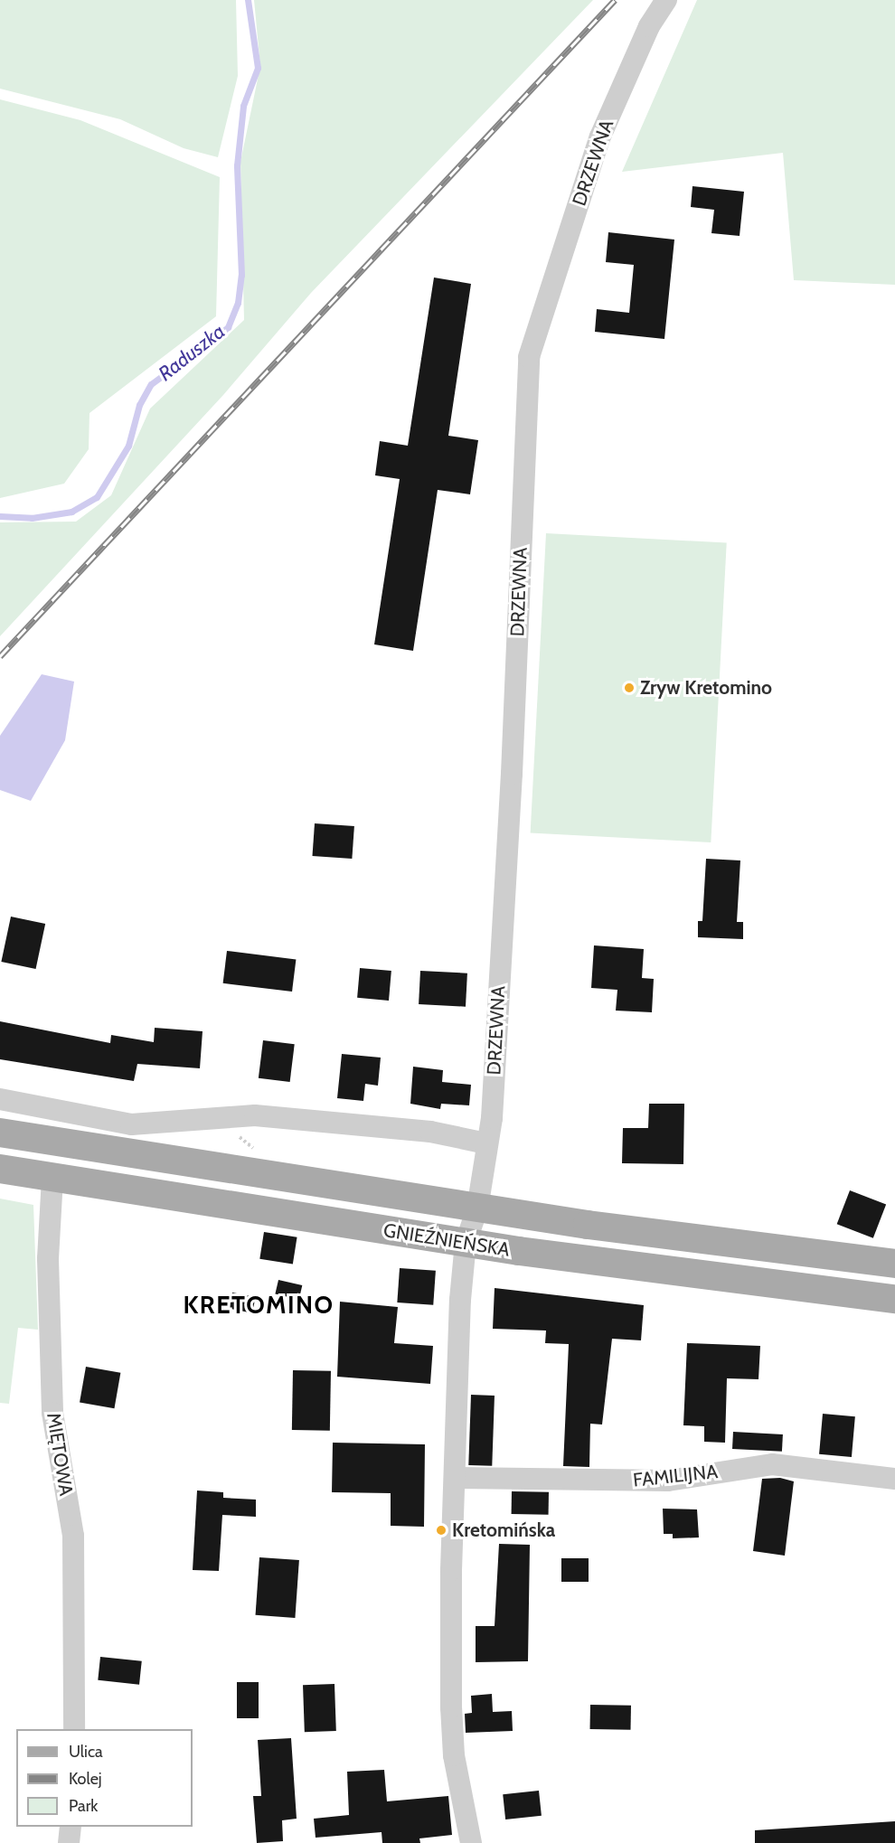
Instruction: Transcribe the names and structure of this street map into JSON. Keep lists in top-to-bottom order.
{
  "streets": {
    "main road": ["GNIEŹNIEŃSKA"],
    "street": ["DRZEWNA", "MIĘTOWA", "FAMILIJNA"]
  },
  "crossings": [
    ["DRZEWNA", "GNIEŹNIEŃSKA"],
    ["GNIEŹNIEŃSKA", "MIĘTOWA"]
  ],
  "districts": ["KRETOMINO"],
  "water": ["Raduszka"],
  "places": ["Zryw Kretomino", "Kretomińska"],
  "legend": ["Ulica", "Kolej", "Park"]
}
